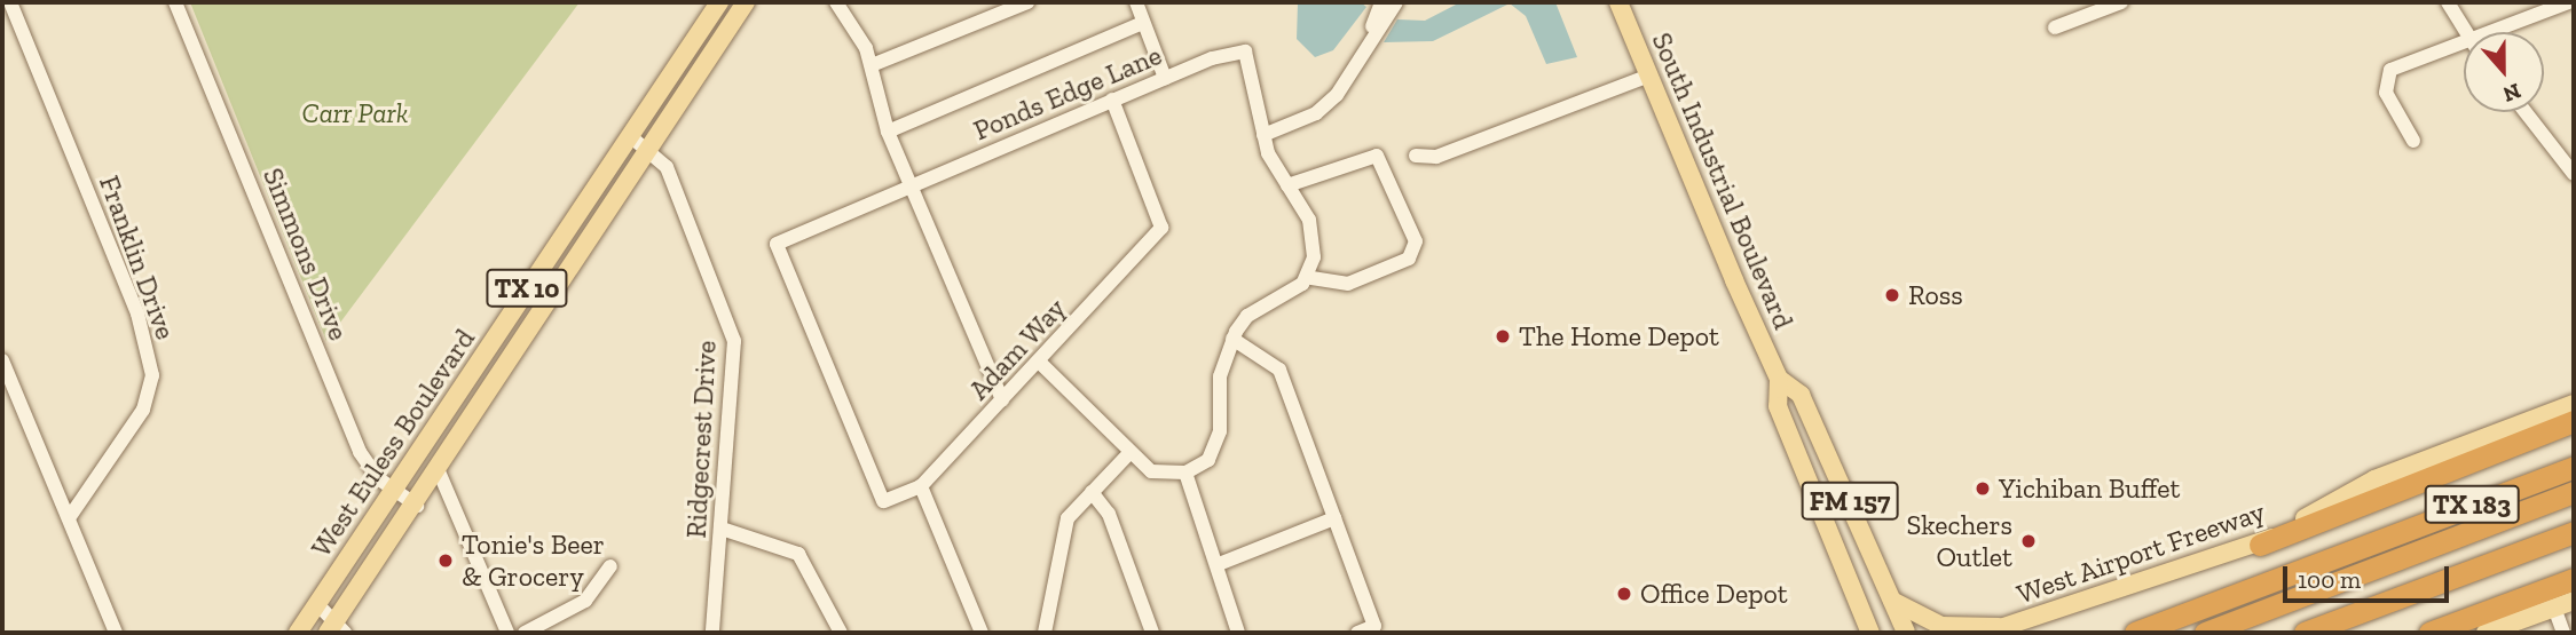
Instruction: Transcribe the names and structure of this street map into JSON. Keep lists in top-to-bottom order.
{
  "streets": {
    "highway": ["TX 183"],
    "main road": [
      "South Industrial Boulevard",
      "TX 10",
      "West Euless Boulevard",
      "FM 157",
      "West Airport Freeway"
    ],
    "street": [
      "Ponds Edge Lane",
      "Simmons Drive",
      "Franklin Drive",
      "Adam Way",
      "Ridgecrest Drive"
    ]
  },
  "crossings": [
    ["Ponds Edge Lane", "Adam Way"],
    ["South Industrial Boulevard", "West Airport Freeway"],
    ["Simmons Drive", "West Euless Boulevard"],
    ["Ridgecrest Drive", "West Euless Boulevard"]
  ],
  "parks": ["Carr Park"],
  "places": [
    "Ross",
    "The Home Depot",
    "Yichiban Buffet",
    "Skechers Outlet",
    "Tonie's Beer & Grocery",
    "Office Depot"
  ],
  "scale_bar": "100 m",
  "north": "bottom"
}
